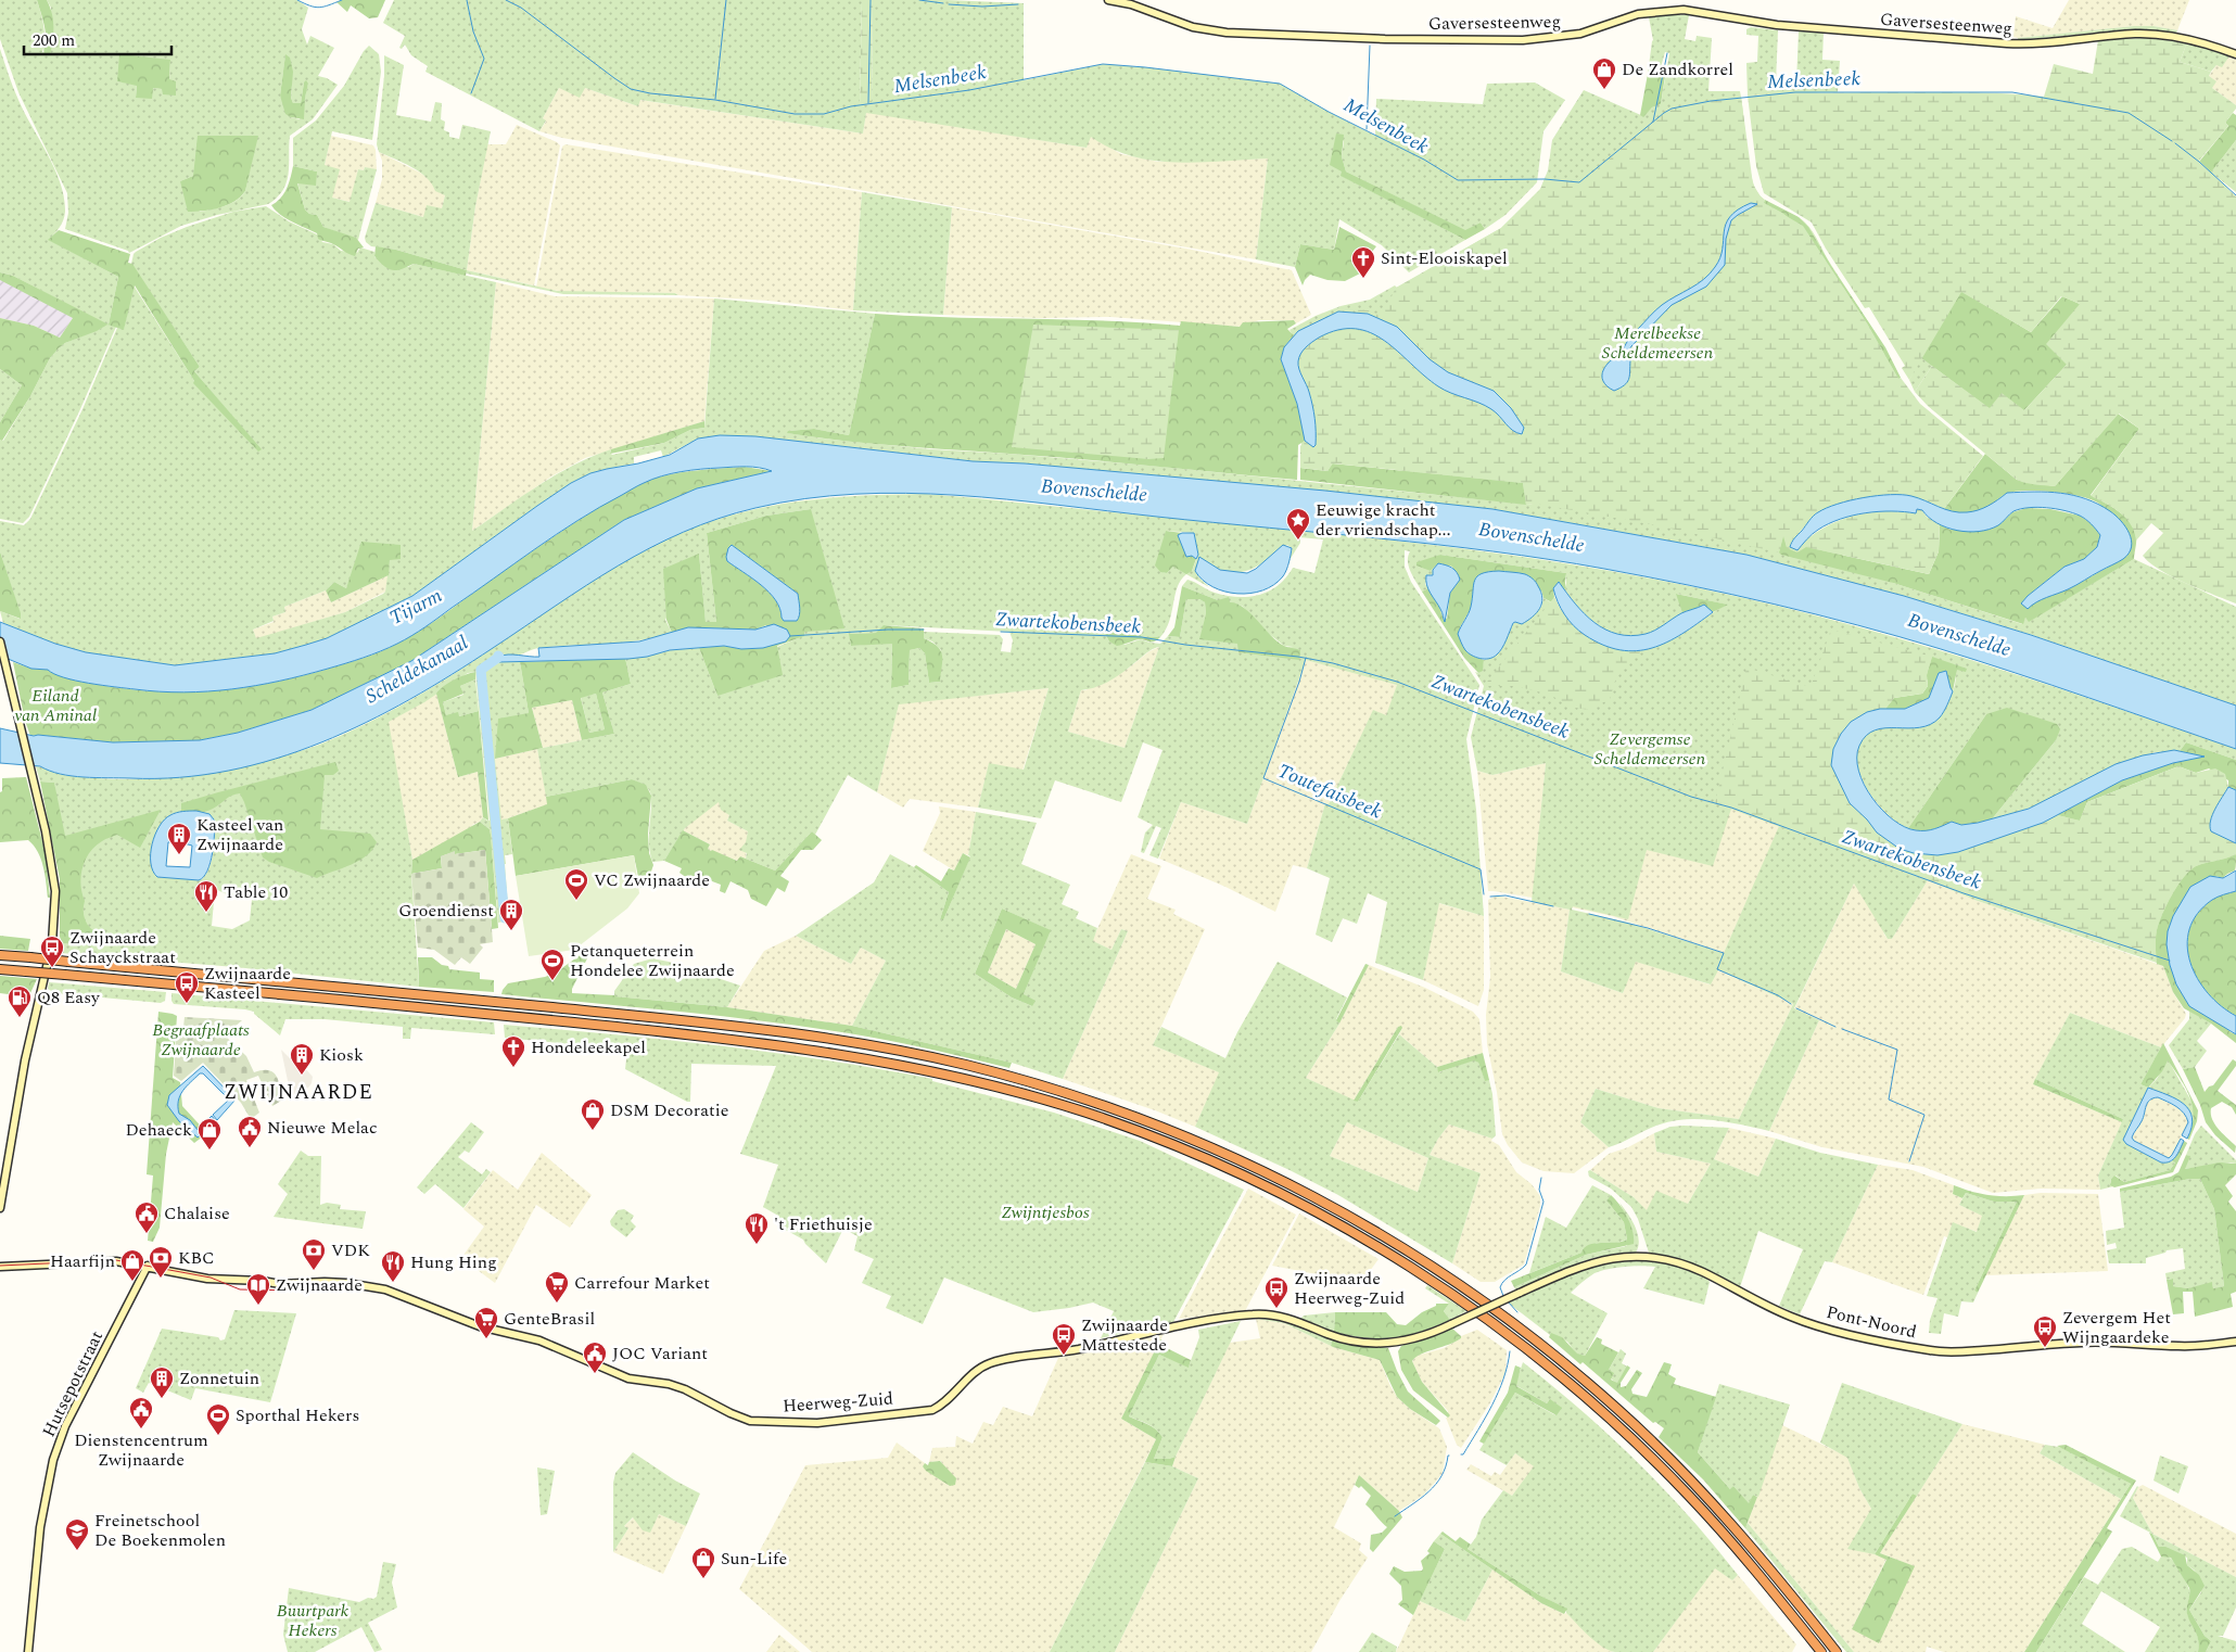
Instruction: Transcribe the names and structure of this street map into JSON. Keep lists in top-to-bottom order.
{
  "streets": {
    "street": [
      "Gaversesteenweg",
      "Pont-Noord",
      "Hutsepotstraat",
      "Heerweg-Zuid"
    ]
  },
  "crossings": [
    ["Pont-Noord", "Heerweg-Zuid"],
    ["Hutsepotstraat", "Heerweg-Zuid"]
  ],
  "districts": ["ZWIJNAARDE"],
  "water": [
    "Melsenbeek",
    "Bovenschelde",
    "Tijarm",
    "Zwartekobensbeek",
    "Scheldekanaal",
    "Toutefaisbeek"
  ],
  "parks": [
    "Merelbeekse Scheldemeersen",
    "Eiland van Aminal",
    "Zevergemse Scheldemeersen",
    "Begraafplaats Zwijnaarde",
    "Zwijntjesbos",
    "Buurtpark Hekers"
  ],
  "places": {
    "shop": [
      "De Zandkorrel",
      "DSM Decoratie",
      "Dehaeck",
      "Haarfijn",
      "Sun-Life"
    ],
    "church": ["Sint-Elooiskapel", "Hondeleekapel"],
    "place": ["Eeuwige kracht der vriendschap..."],
    "building": [
      "Kasteel van Zwijnaarde",
      "Groendienst",
      "Kiosk",
      "Zonnetuin"
    ],
    "sports": ["VC Zwijnaarde", "Petanqueterrein Hondelee Zwijnaarde", "Sporthal Hekers"],
    "restaurant": ["Table 10", "'t Friethuisje", "Hung Hing"],
    "bus stop": [
      "Zwijnaarde Schayckstraat",
      "Zwijnaarde Kasteel",
      "Zwijnaarde Heerweg-Zuid",
      "Zevergem Het Wijngaardeke",
      "Zwijnaarde Mattestede"
    ],
    "fuel station": ["Q8 Easy"],
    "public building": [
      "Nieuwe Melac",
      "Chalaise",
      "JOC Variant",
      "Dienstencentrum Zwijnaarde"
    ],
    "bank": ["VDK", "KBC"],
    "supermarket": ["Carrefour Market", "GenteBrasil"],
    "library": ["Zwijnaarde"],
    "school or university": ["Freinetschool De Boekenmolen"]
  },
  "scale_bar": "200 m"
}
